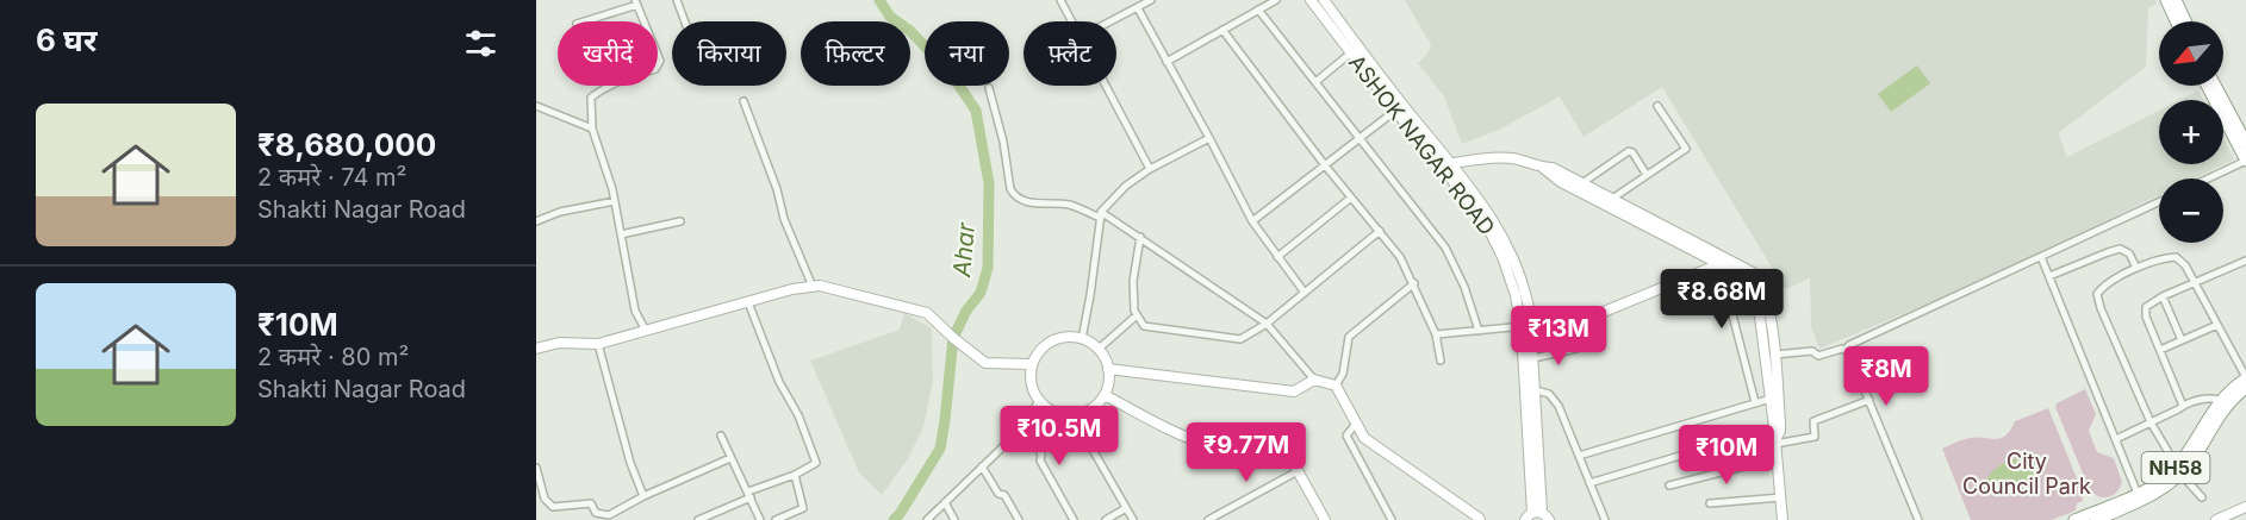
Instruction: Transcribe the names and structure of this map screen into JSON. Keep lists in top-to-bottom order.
{
  "streets": {
    "highway": ["NH58"],
    "street": ["ASHOK NAGAR ROAD"]
  },
  "water": ["Ahar"],
  "parks": ["City Council Park"],
  "north": "bottom left",
  "page": {
    "heading": "6 घर",
    "map_buttons": ["+", "−"],
    "chip": [
      "खरीदें",
      "किराया",
      "फ़िल्टर",
      "नया",
      "फ़्लैट"
    ],
    "list": [
      {
        "name": "₹8,680,000",
        "note": "2 कमरे · 74 m² · Shakti Nagar Road"
      },
      {
        "name": "₹10M",
        "note": "2 कमरे · 80 m² · Shakti Nagar Road"
      }
    ],
    "price": [
      "₹8.68M",
      "₹13M",
      "₹8M",
      "₹10.5M",
      "₹9.77M",
      "₹10M"
    ]
  }
}
